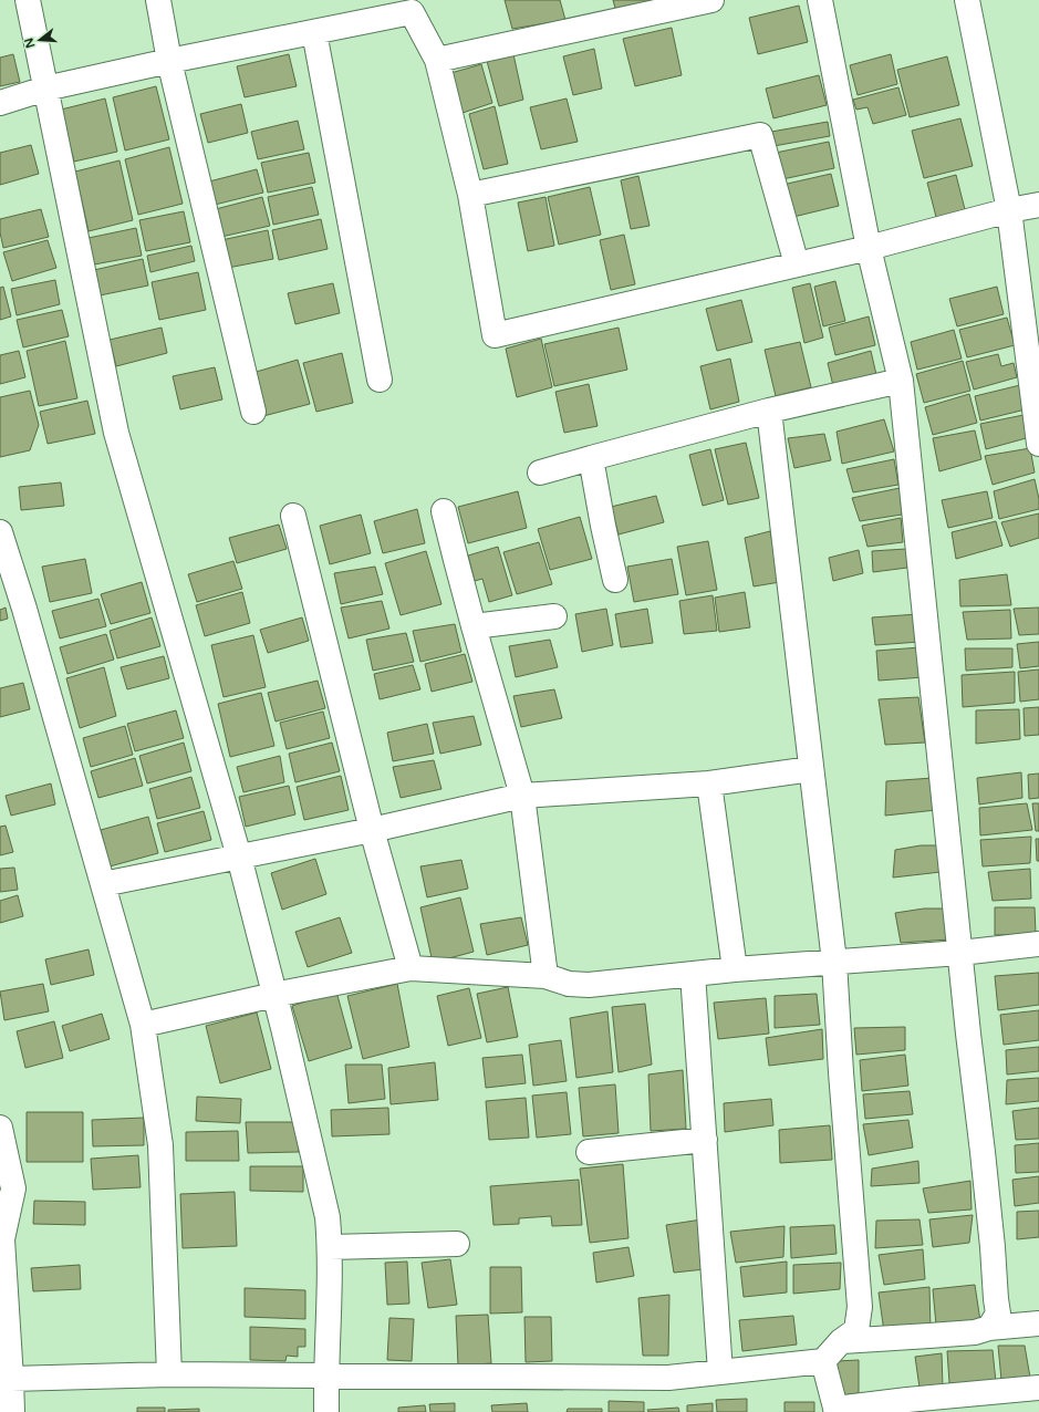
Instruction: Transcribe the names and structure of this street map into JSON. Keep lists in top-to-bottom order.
{
  "north": "left"
}
